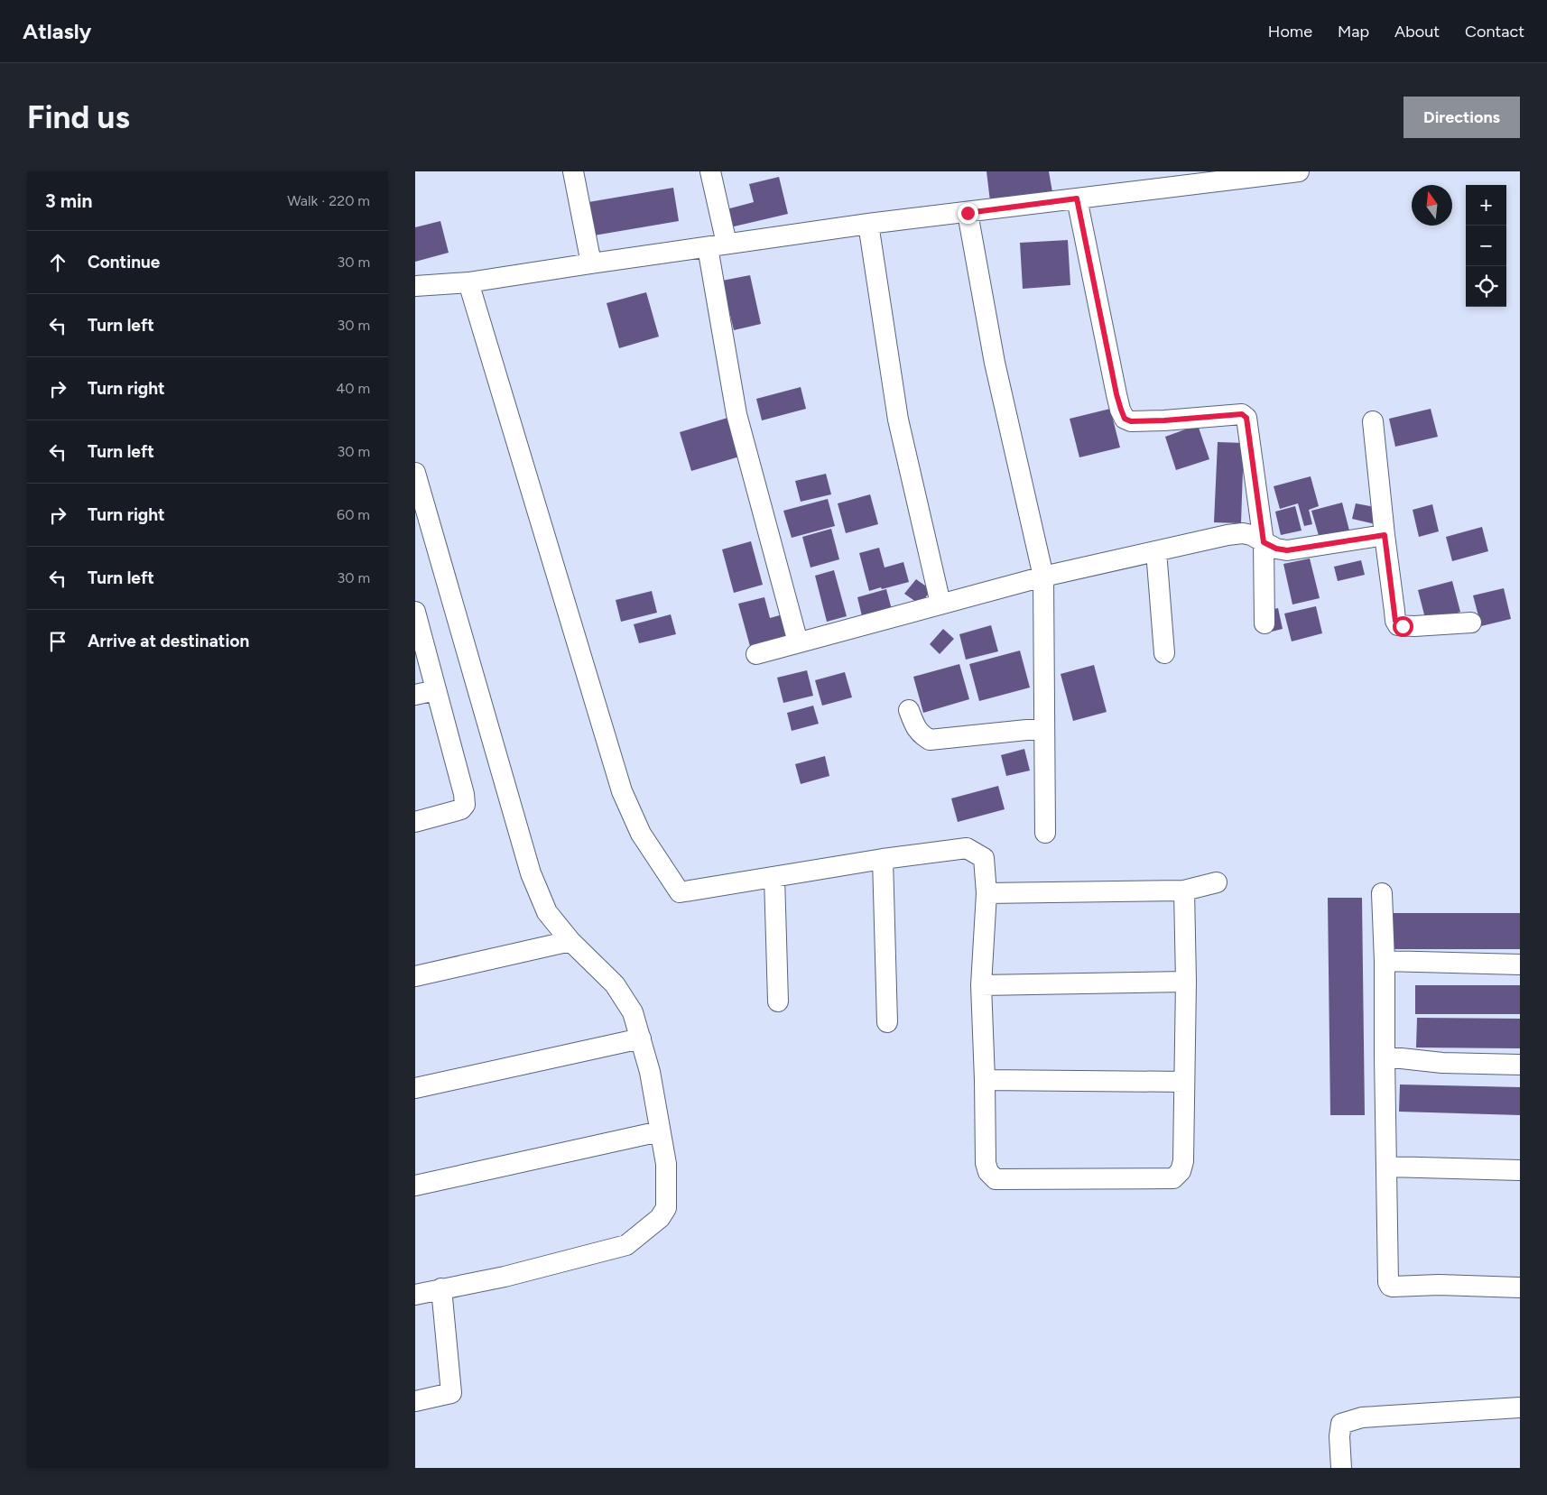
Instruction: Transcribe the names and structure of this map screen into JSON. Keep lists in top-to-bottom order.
{
  "north": "top",
  "page": {
    "header": "Atlasly",
    "nav": [
      "Home",
      "Map",
      "About",
      "Contact"
    ],
    "buttons": "Directions",
    "title": "Find us",
    "heading": ["3 min", "Walk · 220 m"],
    "map_buttons": ["+", "−"],
    "list": [
      ["Continue", "30 m"],
      ["Turn left", "30 m"],
      ["Turn right", "40 m"],
      ["Turn left", "30 m"],
      ["Turn right", "60 m"],
      ["Turn left", "30 m"],
      "Arrive at destination"
    ]
  }
}
